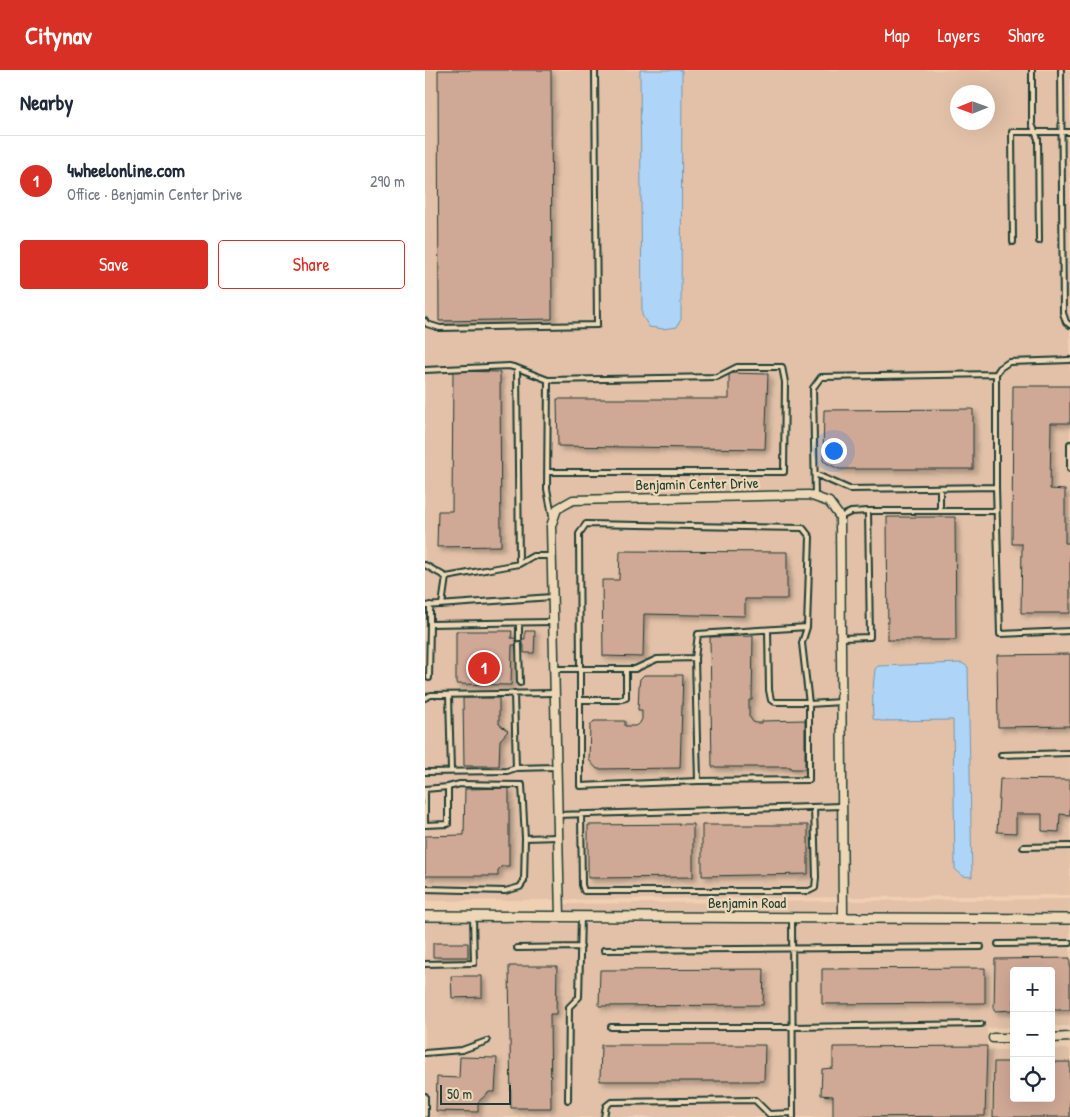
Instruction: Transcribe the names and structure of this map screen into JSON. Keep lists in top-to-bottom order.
{
  "streets": {
    "street": ["Benjamin Center Drive", "Benjamin Road"]
  },
  "scale_bar": "50 m",
  "north": "left",
  "page": {
    "header": "Citynav",
    "nav": ["Map", "Layers", "Share"],
    "heading": "Nearby",
    "list": [
      {
        "mark": "1",
        "name": "4wheelonline.com",
        "note": "Office · Benjamin Center Drive",
        "value": "290 m"
      }
    ],
    "buttons": ["Save", "Share"],
    "pins": "1",
    "map_buttons": ["+", "−"],
    "scale": "50 m"
  }
}
